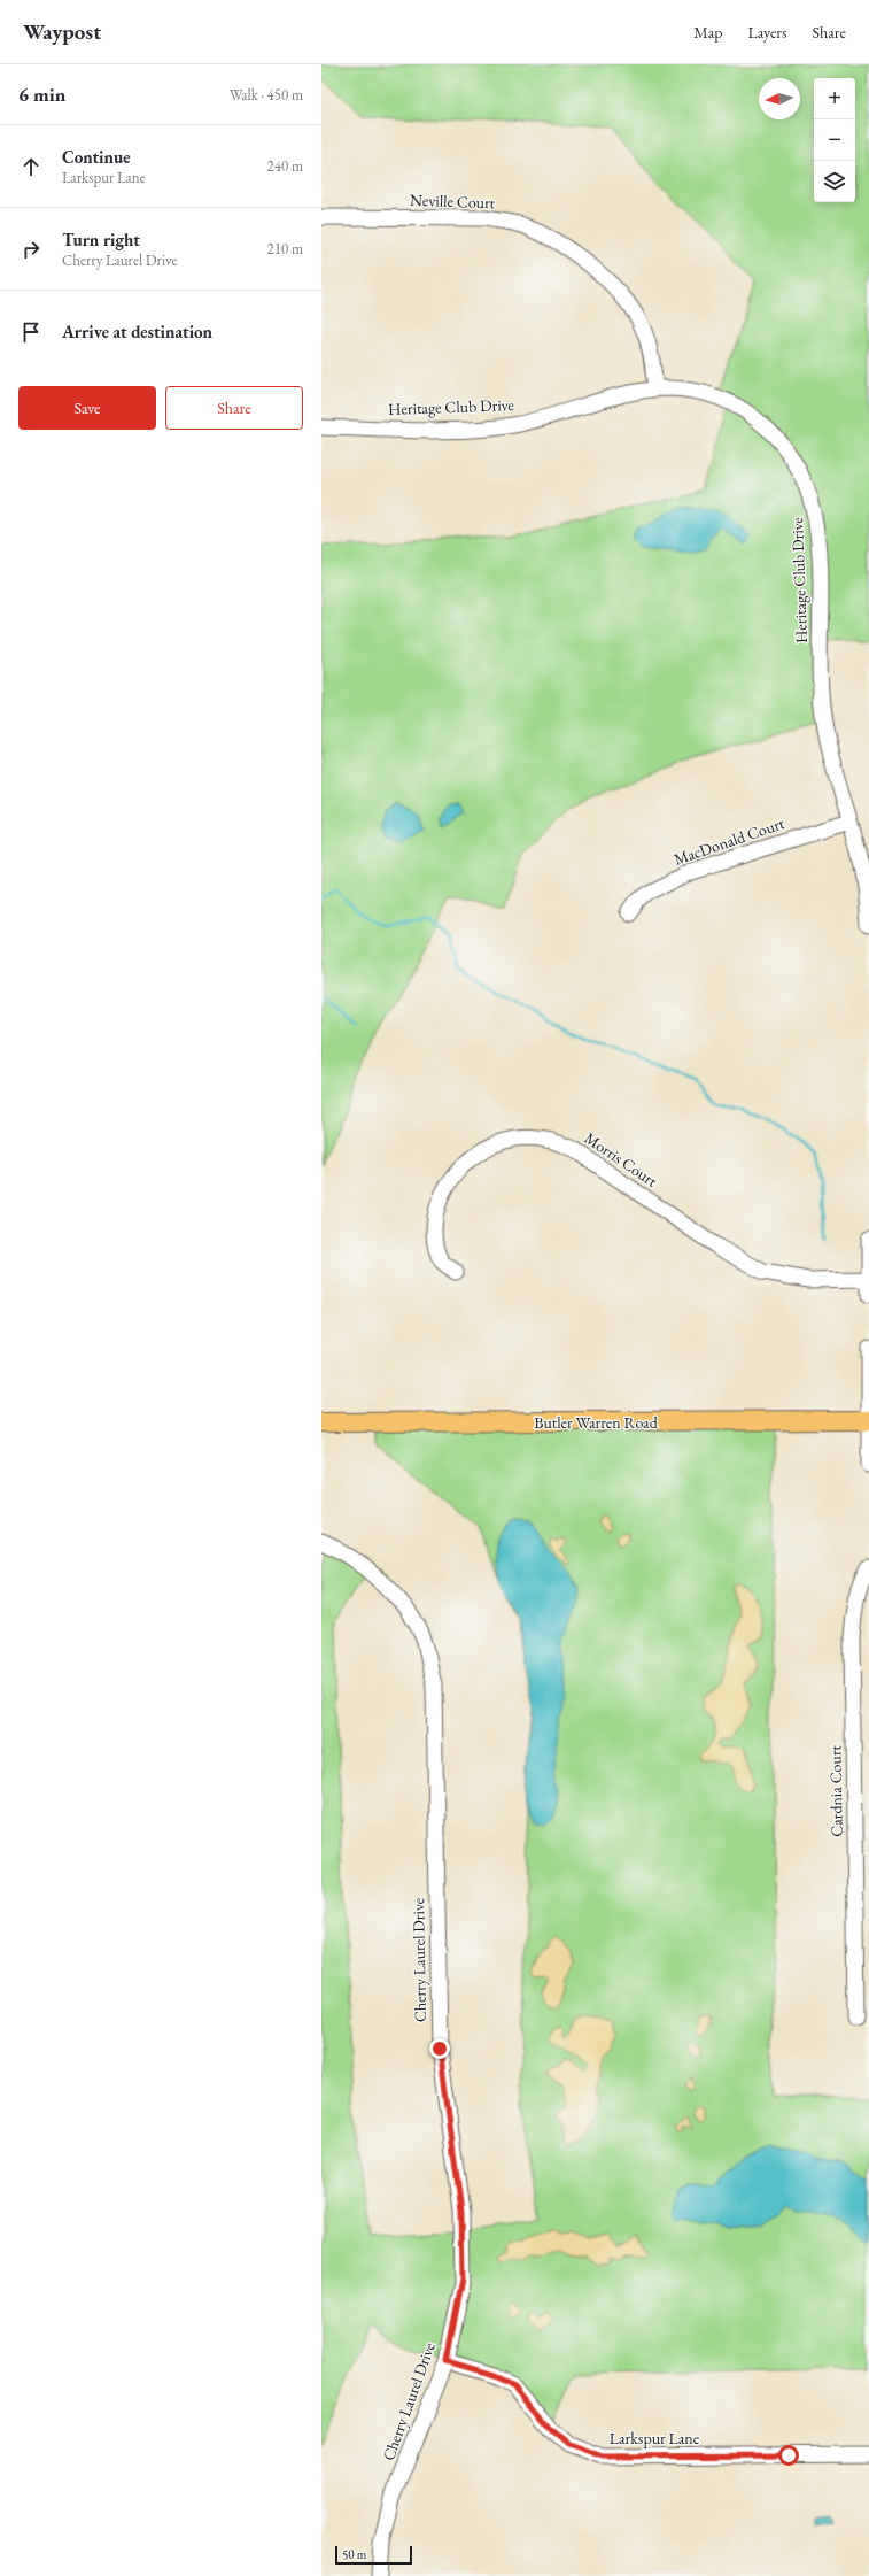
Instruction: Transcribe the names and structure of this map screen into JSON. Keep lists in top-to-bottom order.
{
  "streets": {
    "main road": ["Butler Warren Road"],
    "street": [
      "Neville Court",
      "Heritage Club Drive",
      "MacDonald Court",
      "Morris Court",
      "Cardnia Court",
      "Cherry Laurel Drive",
      "Larkspur Lane"
    ]
  },
  "crossings": [
    ["Neville Court", "Heritage Club Drive"],
    ["Heritage Club Drive", "MacDonald Court"],
    ["Cherry Laurel Drive", "Larkspur Lane"]
  ],
  "scale_bar": "50 m",
  "north": "left",
  "page": {
    "header": "Waypost",
    "nav": ["Map", "Layers", "Share"],
    "heading": ["6 min", "Walk · 450 m"],
    "map_buttons": ["+", "−"],
    "list": [
      ["Continue", "Larkspur Lane", "240 m"],
      ["Turn right", "Cherry Laurel Drive", "210 m"],
      "Arrive at destination"
    ],
    "buttons": ["Save", "Share"],
    "scale": "50 m"
  }
}
